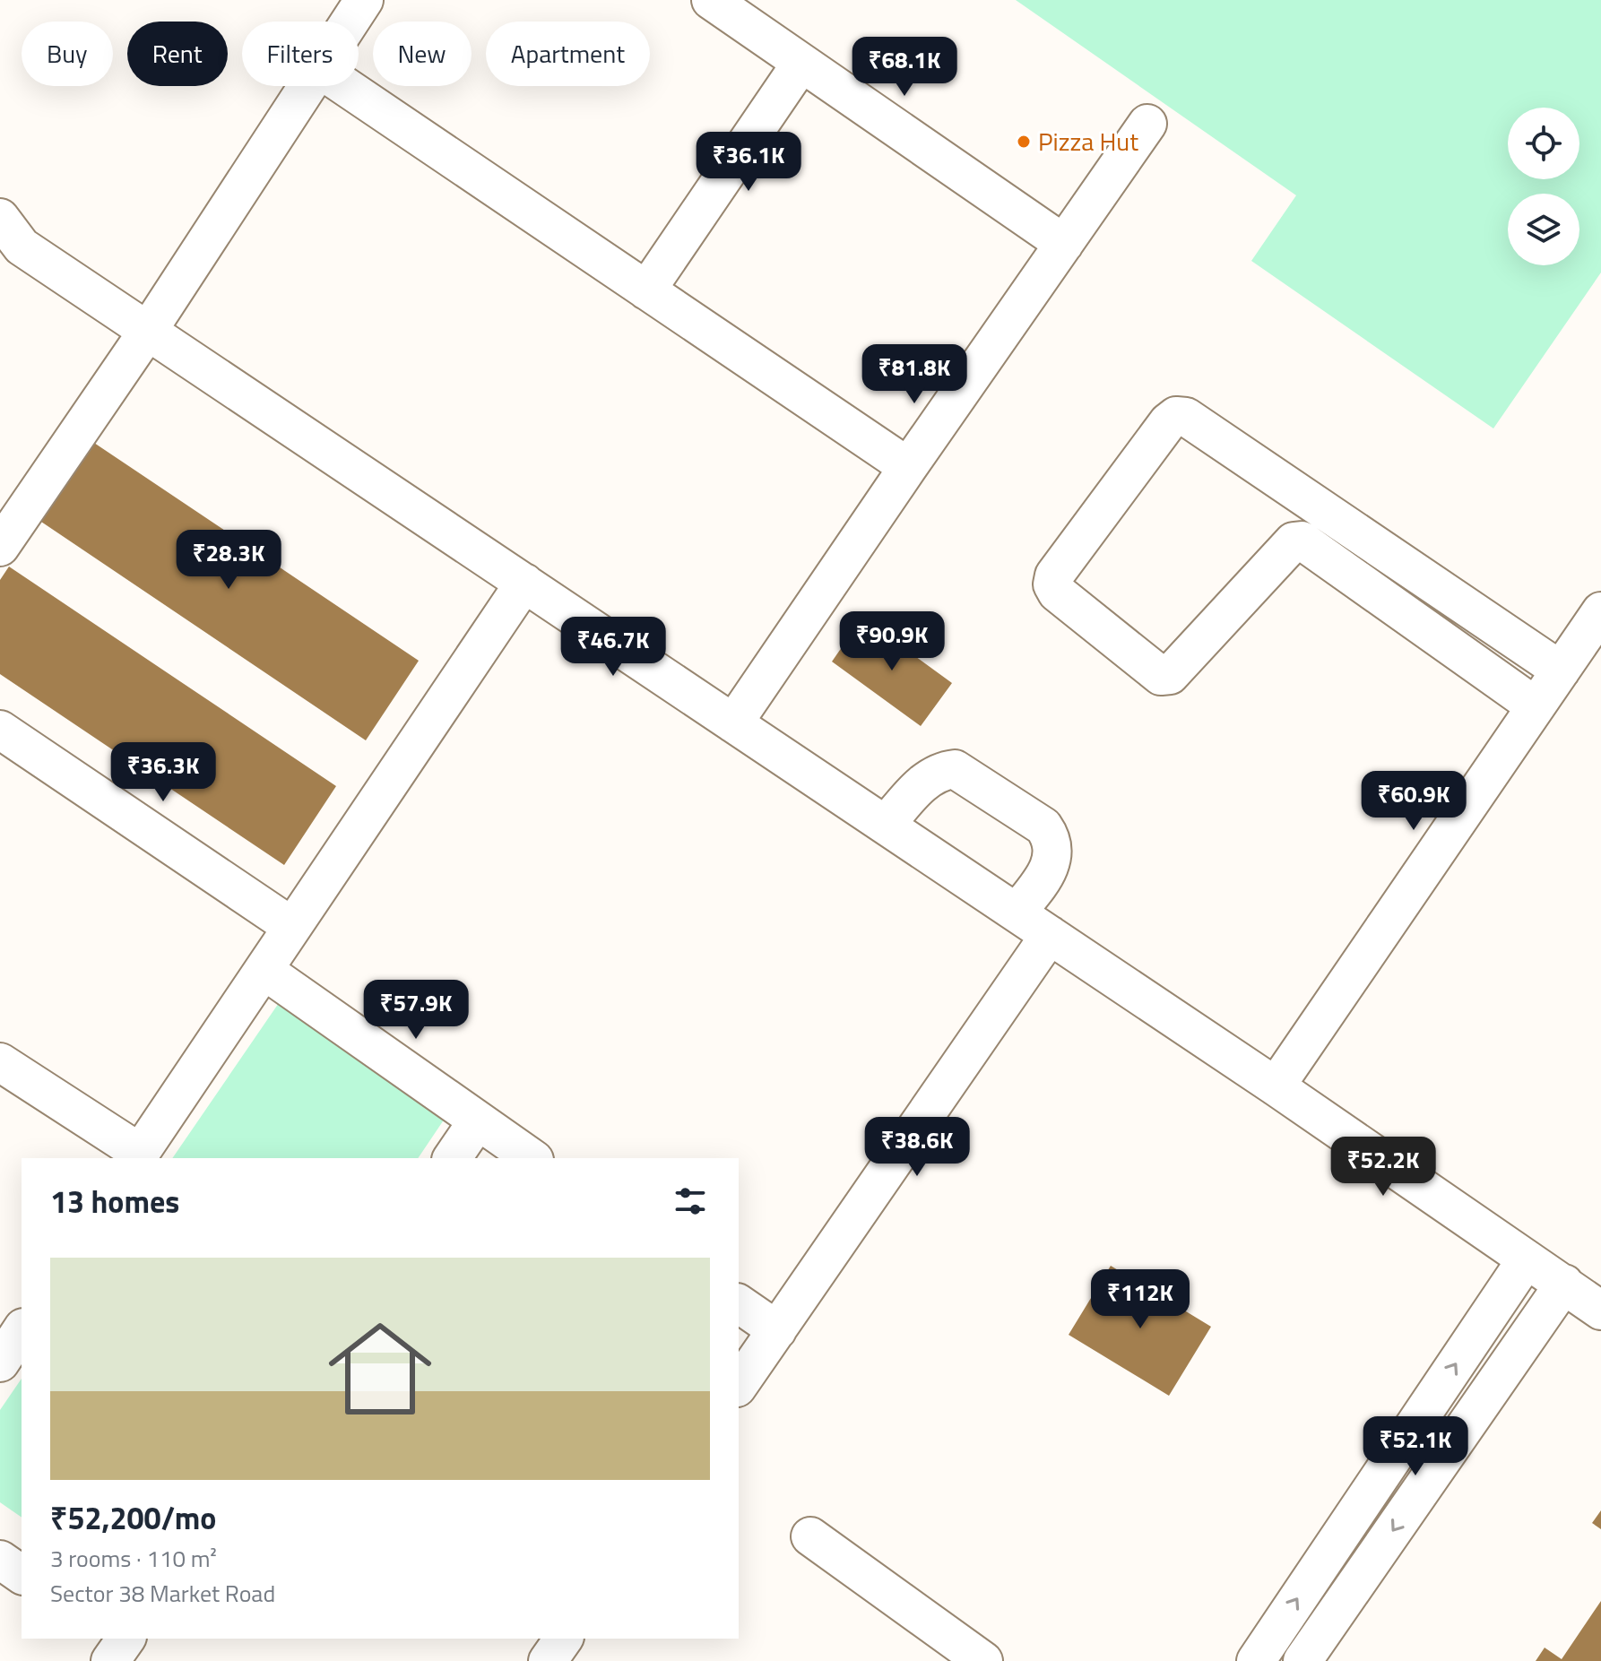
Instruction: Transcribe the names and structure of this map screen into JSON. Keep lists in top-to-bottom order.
{
  "places": ["Pizza Hut"],
  "page": {
    "chip": [
      "Buy",
      "Rent",
      "Filters",
      "New",
      "Apartment"
    ],
    "price": [
      "₹68.1K",
      "₹36.1K",
      "₹81.8K",
      "₹28.3K",
      "₹90.9K",
      "₹46.7K",
      "₹36.3K",
      "₹60.9K",
      "₹57.9K",
      "₹38.6K",
      "₹52.2K",
      "₹112K",
      "₹52.1K"
    ],
    "heading": "13 homes",
    "list": [
      {
        "name": "₹52,200/mo",
        "note": "3 rooms · 110 m² · Sector 38 Market Road"
      }
    ]
  }
}
